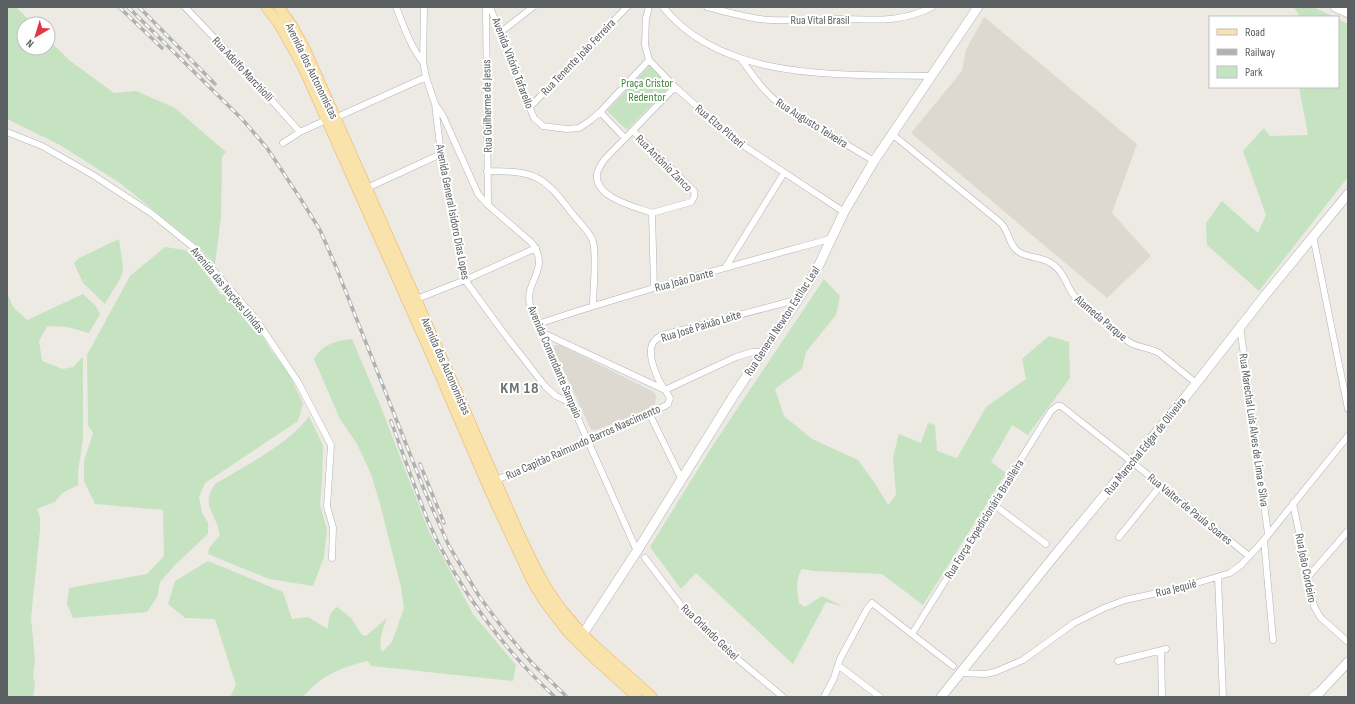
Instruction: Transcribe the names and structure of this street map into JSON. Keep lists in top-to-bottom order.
{
  "streets": {
    "main road": ["Avenida dos Autonomistas"],
    "street": [
      "Rua Vital Brasil",
      "Rua Tenente João Ferreira",
      "Avenida Vitório Tafarello",
      "Rua Adolfo Marchiolli",
      "Rua Guilherme de Jesus",
      "Rua Augusto Teixeira",
      "Rua Elzo Pitteri",
      "Rua Antônio Zanco",
      "Avenida General Isidoro Dias Lopes",
      "Rua João Dante",
      "Avenida das Nações Unidas",
      "Alameda Parque",
      "Rua General Newton Estilac Leal",
      "Rua José Paixão Leite",
      "Avenida Comandante Sampaio",
      "Rua Marechal Luis Alves de Lima e Silva",
      "Rua Capitão Raimundo Barros Nascimento",
      "Rua Marechal Edgar de Oliveira",
      "Rua Valter de Paula Soares",
      "Rua Força Expedicionária Brasileira",
      "Rua João Cordeiro",
      "Rua Jequié",
      "Rua Orlando Geisel"
    ]
  },
  "crossings": [
    ["Rua Tenente João Ferreira", "Avenida Vitório Tafarello"],
    ["Avenida Vitório Tafarello", "Rua Elzo Pitteri"],
    ["Avenida dos Autonomistas", "Rua General Newton Estilac Leal"],
    ["Avenida dos Autonomistas", "Rua Capitão Raimundo Barros Nascimento"],
    ["Rua Augusto Teixeira", "Rua General Newton Estilac Leal"],
    ["Rua Elzo Pitteri", "Rua General Newton Estilac Leal"],
    ["Avenida General Isidoro Dias Lopes", "Avenida Comandante Sampaio"],
    ["Rua João Dante", "Rua General Newton Estilac Leal"],
    ["Rua João Dante", "Avenida Comandante Sampaio"],
    ["Alameda Parque", "Rua General Newton Estilac Leal"],
    ["Alameda Parque", "Rua Marechal Edgar de Oliveira"],
    ["Rua General Newton Estilac Leal", "Rua José Paixão Leite"],
    ["Rua General Newton Estilac Leal", "Avenida Comandante Sampaio"],
    ["Rua General Newton Estilac Leal", "Rua Capitão Raimundo Barros Nascimento"],
    ["Rua José Paixão Leite", "Rua Capitão Raimundo Barros Nascimento"],
    ["Avenida Comandante Sampaio", "Rua Capitão Raimundo Barros Nascimento"],
    ["Rua Marechal Luis Alves de Lima e Silva", "Rua Marechal Edgar de Oliveira"],
    ["Rua Marechal Luis Alves de Lima e Silva", "Rua Jequié"],
    ["Rua Marechal Edgar de Oliveira", "Rua Valter de Paula Soares"],
    ["Rua Marechal Edgar de Oliveira", "Rua Jequié"],
    ["Rua Valter de Paula Soares", "Rua Força Expedicionária Brasileira"],
    ["Rua Valter de Paula Soares", "Rua Jequié"],
    ["Rua João Cordeiro", "Rua Jequié"]
  ],
  "districts": ["KM 18"],
  "parks": ["Praça Cristor Redentor"],
  "legend": ["Road", "Railway", "Park"],
  "north": "bottom left"
}
